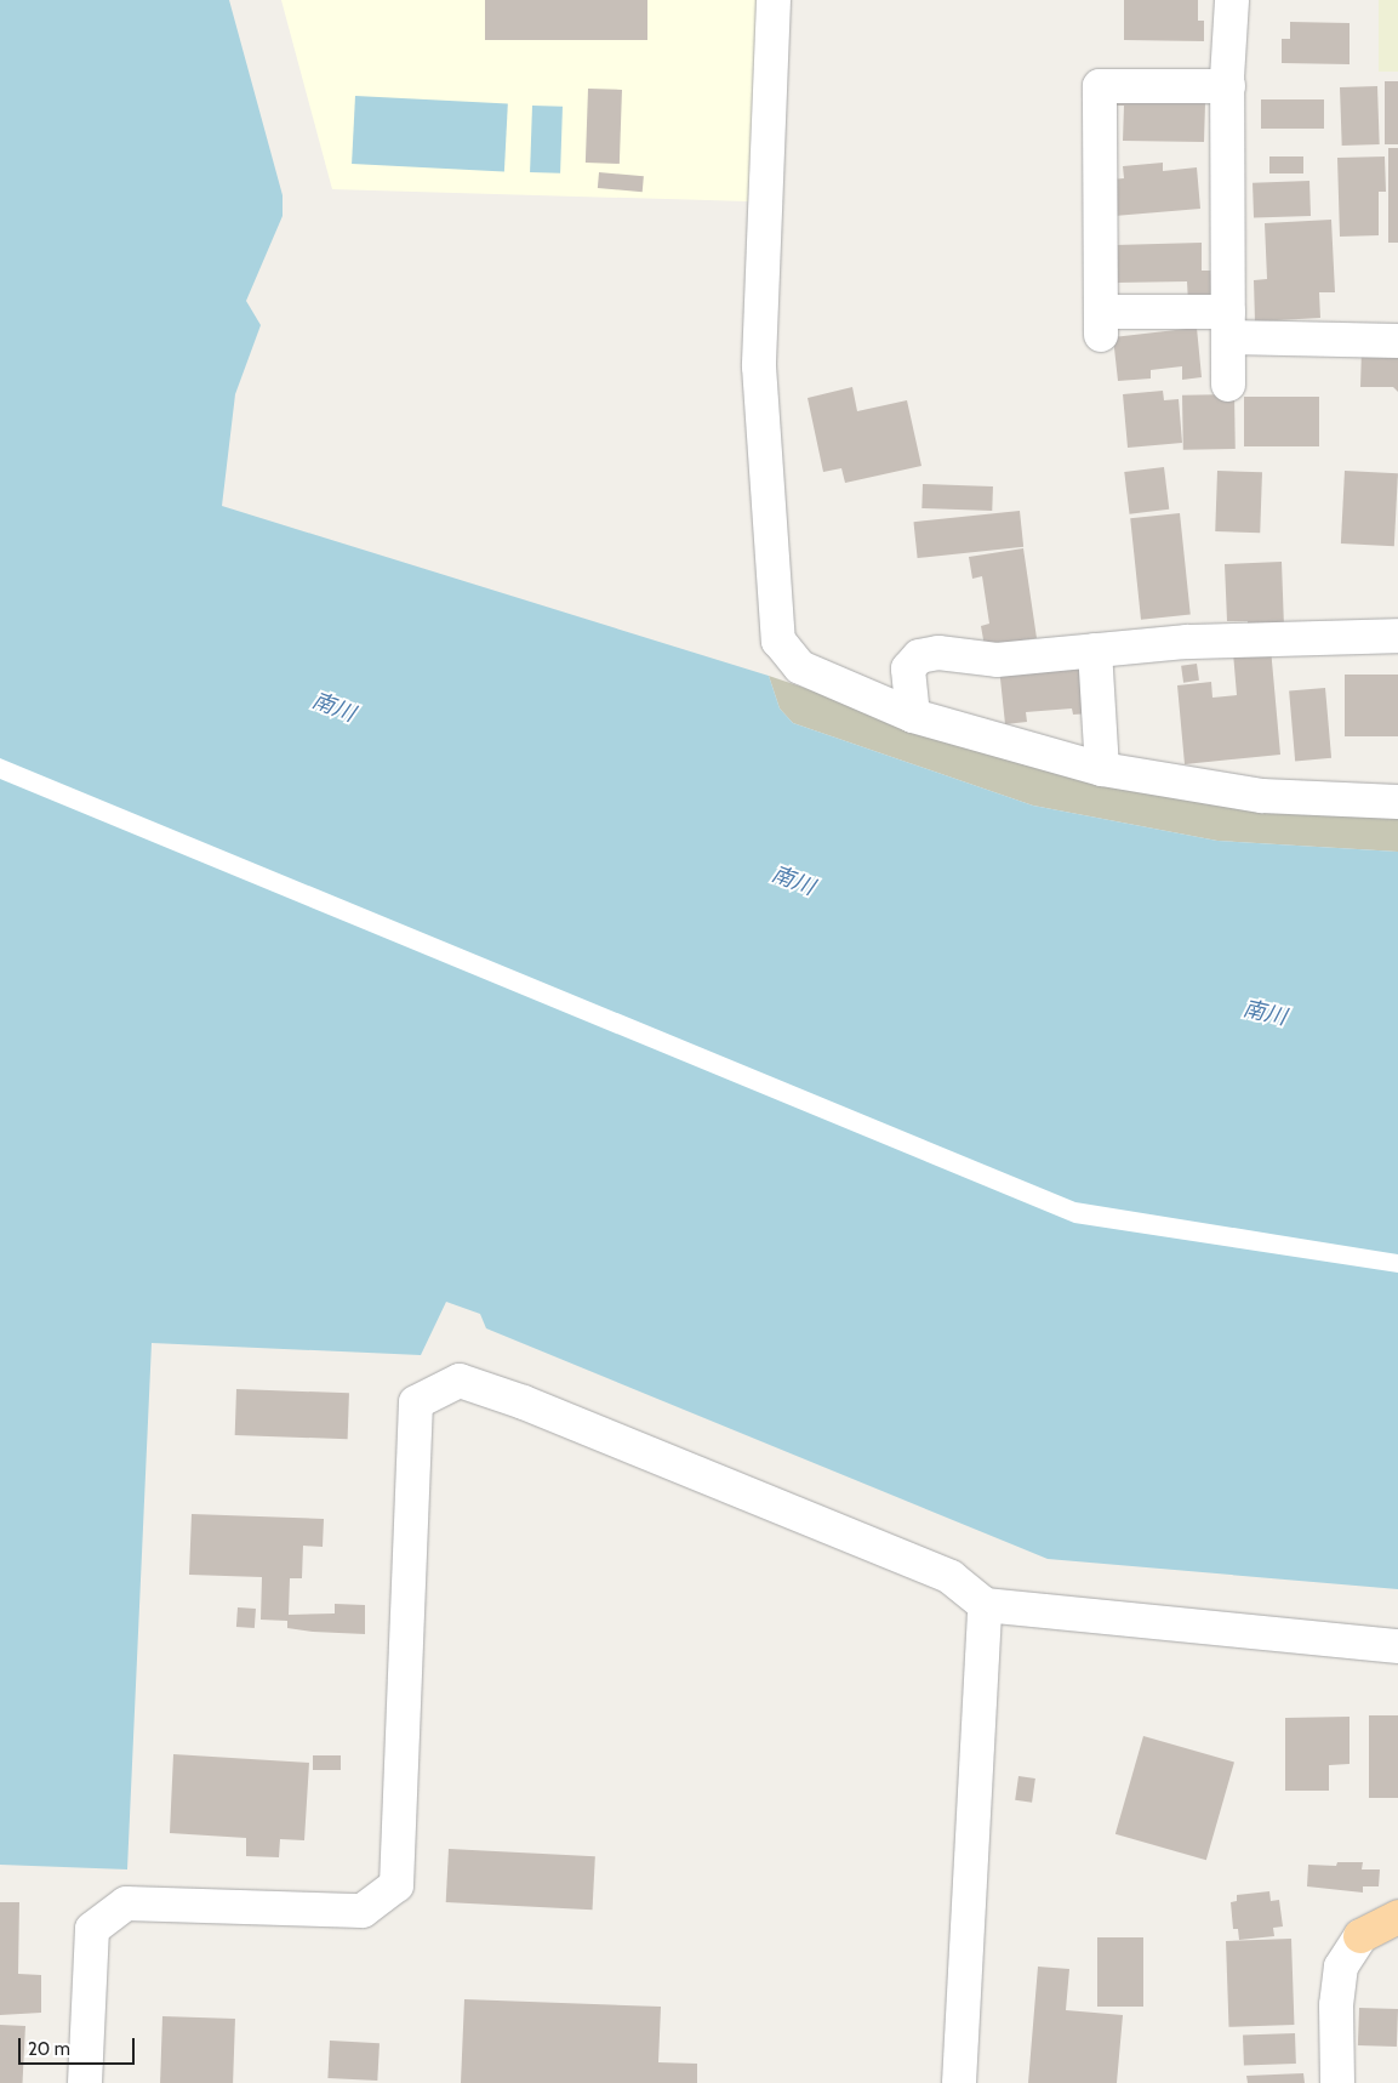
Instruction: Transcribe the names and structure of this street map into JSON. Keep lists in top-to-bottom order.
{
  "water": ["南川"],
  "scale_bar": "20 m"
}
